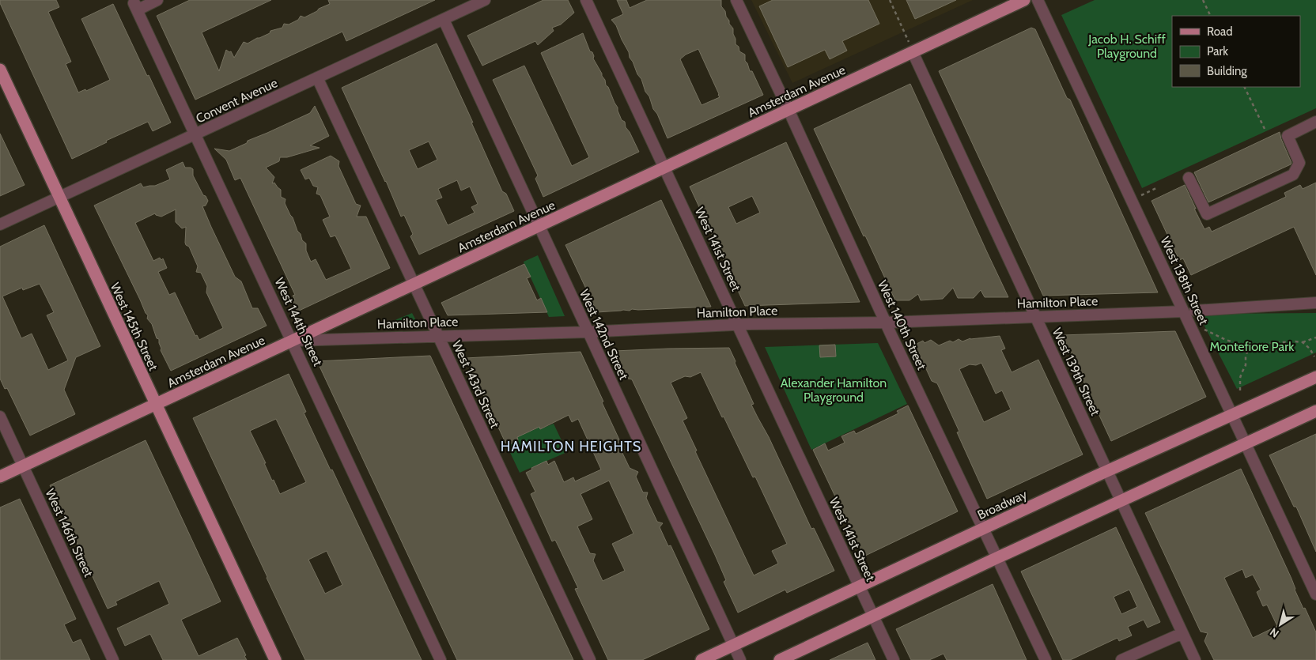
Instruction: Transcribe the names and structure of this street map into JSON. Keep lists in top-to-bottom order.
{
  "streets": {
    "main road": ["Amsterdam Avenue", "West 145th Street", "Broadway"],
    "street": [
      "Convent Avenue",
      "West 141st Street",
      "West 138th Street",
      "Hamilton Place",
      "West 144th Street",
      "West 140th Street",
      "West 142nd Street",
      "West 139th Street",
      "West 143rd Street",
      "West 146th Street"
    ]
  },
  "crossings": [
    ["Amsterdam Avenue", "West 141st Street"],
    ["Amsterdam Avenue", "Hamilton Place"],
    ["Amsterdam Avenue", "West 144th Street"],
    ["Amsterdam Avenue", "West 140th Street"],
    ["Amsterdam Avenue", "West 145th Street"],
    ["Amsterdam Avenue", "West 142nd Street"],
    ["Amsterdam Avenue", "West 139th Street"],
    ["Amsterdam Avenue", "West 143rd Street"],
    ["Amsterdam Avenue", "West 146th Street"],
    ["Convent Avenue", "West 144th Street"],
    ["Convent Avenue", "West 145th Street"],
    ["Convent Avenue", "West 142nd Street"],
    ["Convent Avenue", "West 143rd Street"],
    ["West 141st Street", "Hamilton Place"],
    ["West 141st Street", "Broadway"],
    ["West 138th Street", "Hamilton Place"],
    ["West 138th Street", "Broadway"],
    ["Hamilton Place", "West 144th Street"],
    ["Hamilton Place", "West 140th Street"],
    ["Hamilton Place", "West 142nd Street"],
    ["Hamilton Place", "West 139th Street"],
    ["Hamilton Place", "West 143rd Street"],
    ["West 140th Street", "Broadway"],
    ["West 142nd Street", "Broadway"],
    ["West 139th Street", "Broadway"]
  ],
  "districts": ["HAMILTON HEIGHTS"],
  "parks": ["Jacob H. Schiff Playground", "Montefiore Park", "Alexander Hamilton Playground"],
  "legend": ["Road", "Park", "Building"],
  "north": "bottom left"
}
